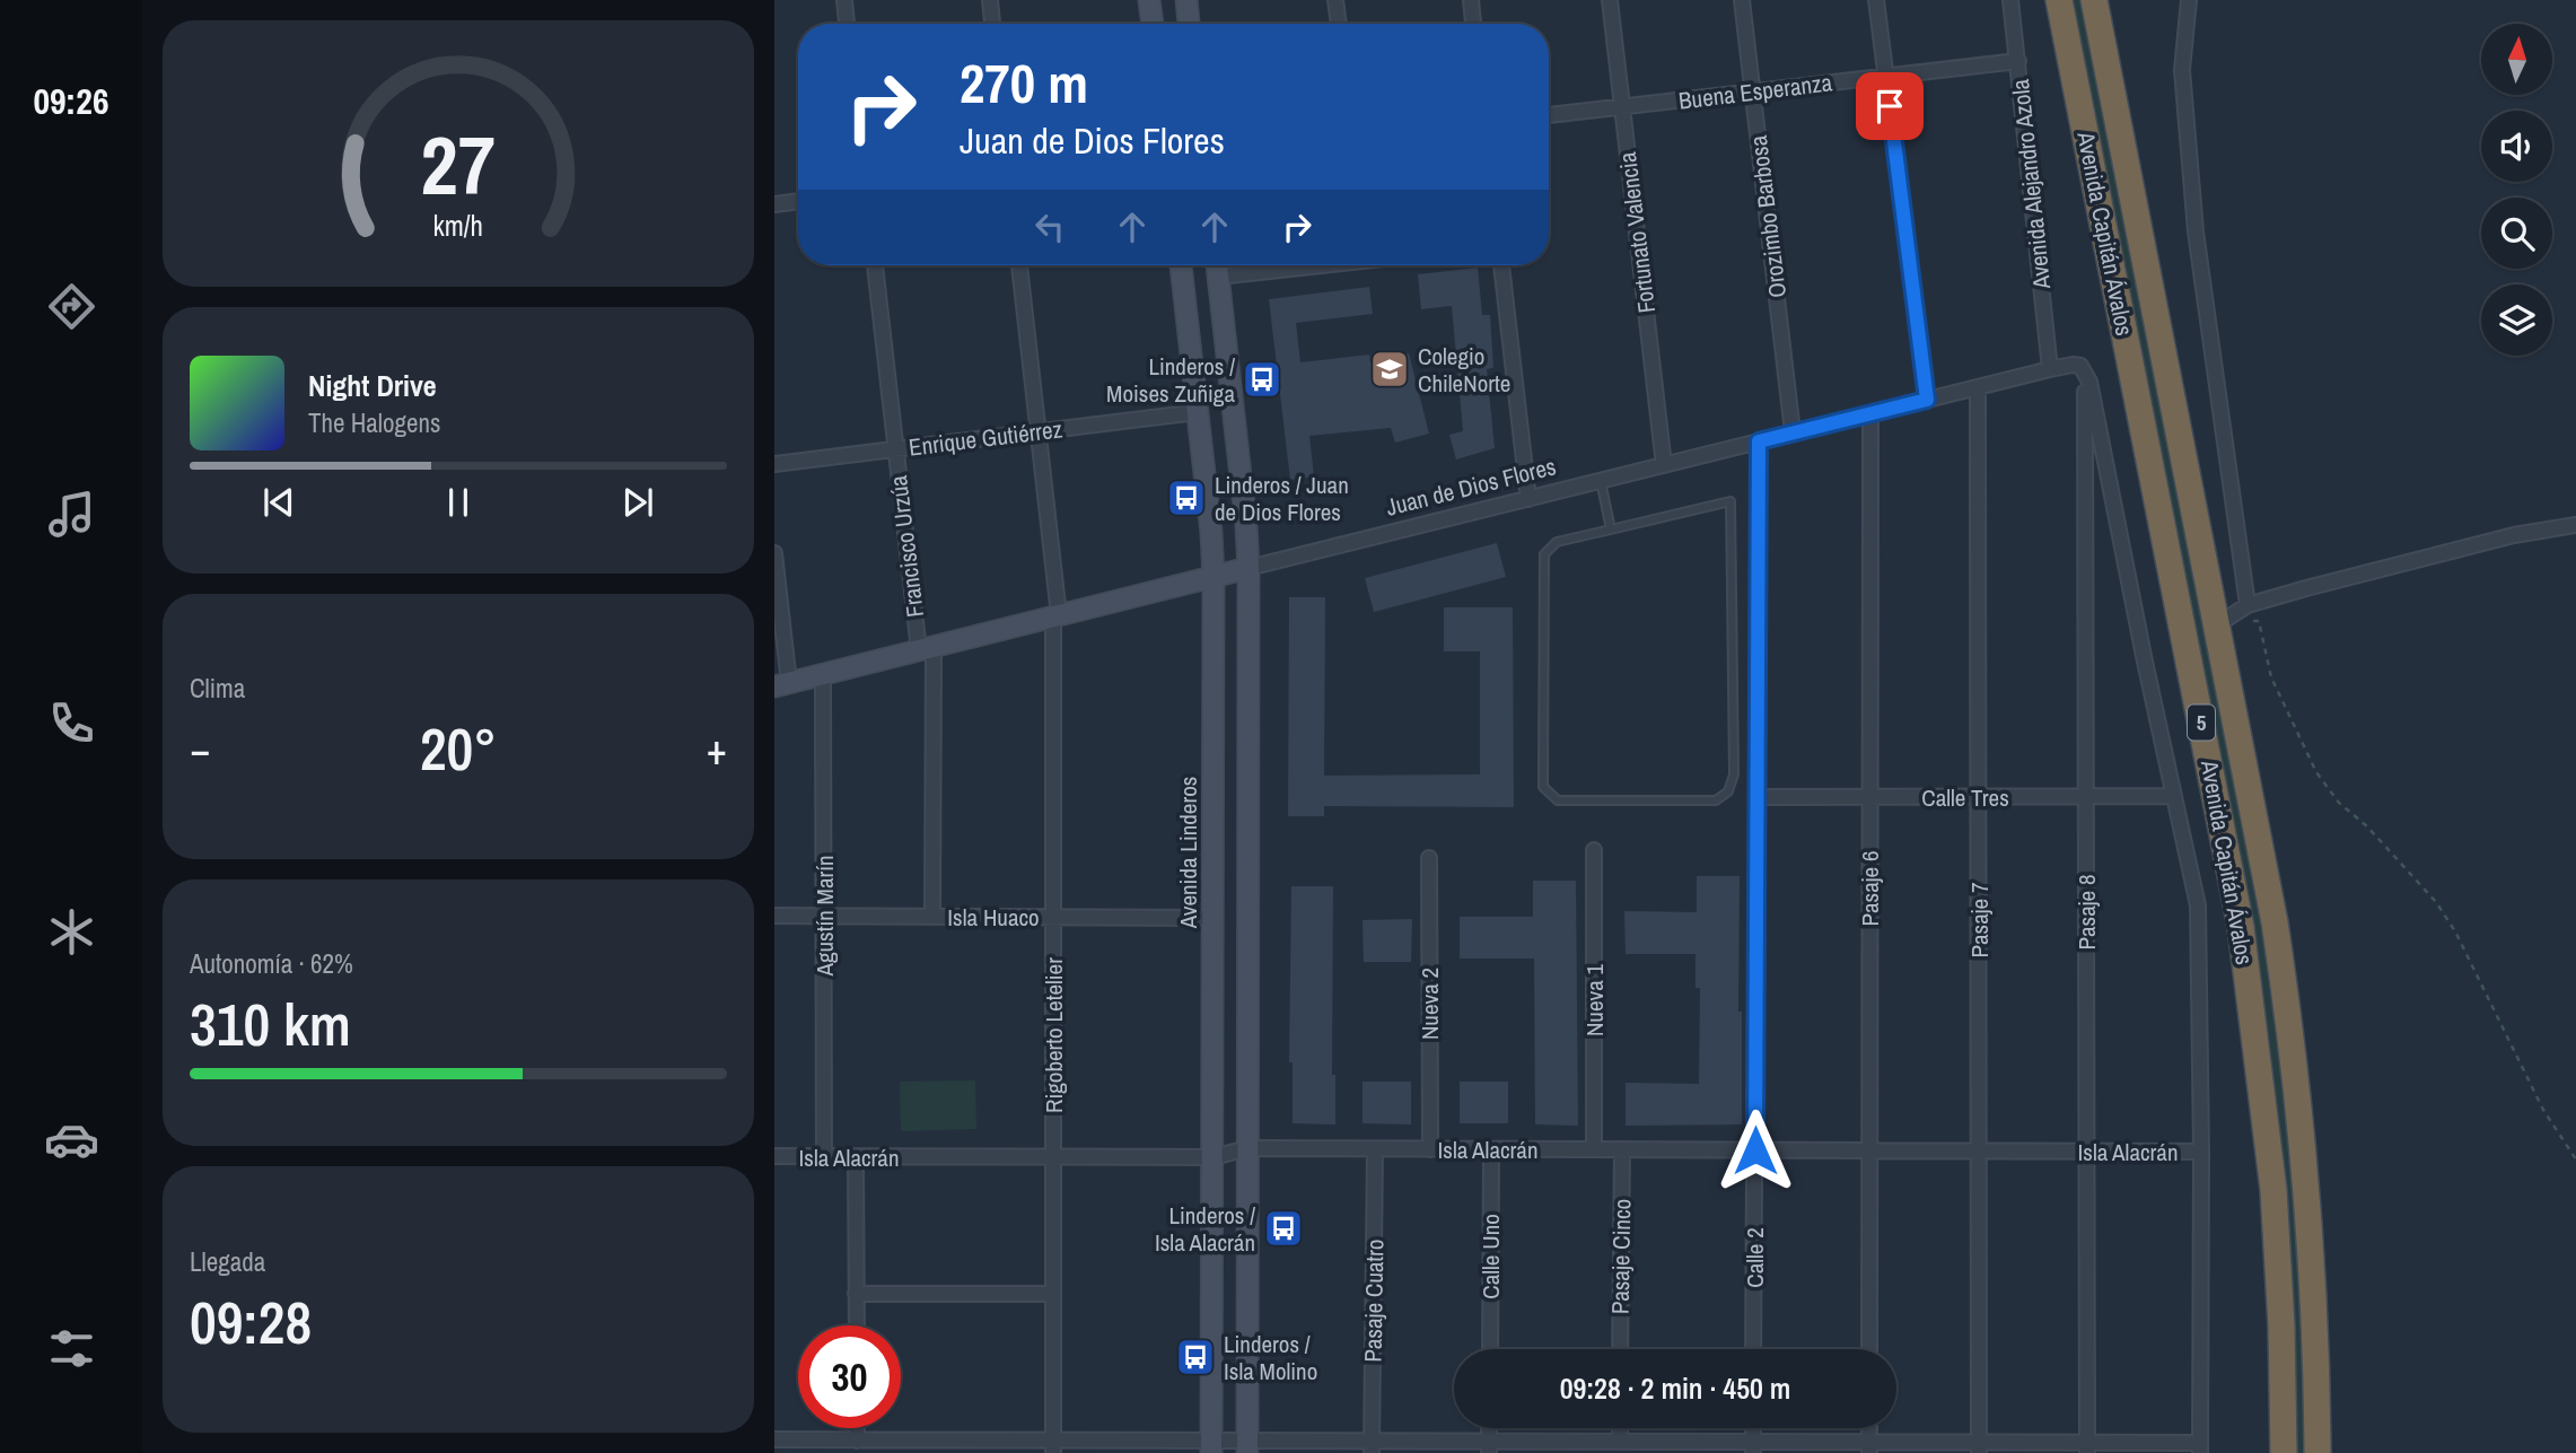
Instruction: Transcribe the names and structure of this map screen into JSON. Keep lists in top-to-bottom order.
{
  "streets": {
    "highway": ["Avenida Capitán Ávalos", "5"],
    "street": [
      "Buena Esperanza",
      "Avenida Alejandro Azola",
      "Orozimbo Barbosa",
      "Fortunato Valencia",
      "Enrique Gutiérrez",
      "Juan de Dios Flores",
      "Francisco Urzúa",
      "Calle Tres",
      "Avenida Linderos",
      "Pasaje 6",
      "Pasaje 8",
      "Agustín Marín",
      "Isla Huaco",
      "Pasaje 7",
      "Nueva 1",
      "Nueva 2",
      "Rigoberto Letelier",
      "Isla Alacrán",
      "Calle Uno",
      "Pasaje Cinco",
      "Calle 2",
      "Pasaje Cuatro"
    ]
  },
  "crossings": [
    ["Buena Esperanza", "Avenida Alejandro Azola"],
    ["Buena Esperanza", "Orozimbo Barbosa"],
    ["Buena Esperanza", "Fortunato Valencia"],
    ["Avenida Alejandro Azola", "Juan de Dios Flores"],
    ["Orozimbo Barbosa", "Juan de Dios Flores"],
    ["Fortunato Valencia", "Juan de Dios Flores"],
    ["Avenida Capitán Ávalos", "Juan de Dios Flores"],
    ["Avenida Capitán Ávalos", "Calle Tres"],
    ["Avenida Capitán Ávalos", "Pasaje 8"],
    ["Avenida Capitán Ávalos", "Isla Alacrán"],
    ["Enrique Gutiérrez", "Francisco Urzúa"],
    ["Enrique Gutiérrez", "Avenida Linderos"],
    ["Enrique Gutiérrez", "Rigoberto Letelier"],
    ["Juan de Dios Flores", "Francisco Urzúa"],
    ["Juan de Dios Flores", "Avenida Linderos"],
    ["Juan de Dios Flores", "Pasaje 6"],
    ["Juan de Dios Flores", "Pasaje 8"],
    ["Juan de Dios Flores", "Agustín Marín"],
    ["Juan de Dios Flores", "Pasaje 7"],
    ["Juan de Dios Flores", "Rigoberto Letelier"],
    ["Juan de Dios Flores", "Calle 2"],
    ["Francisco Urzúa", "Isla Huaco"],
    ["Calle Tres", "Pasaje 6"],
    ["Calle Tres", "Pasaje 8"],
    ["Calle Tres", "Pasaje 7"],
    ["Calle Tres", "Calle 2"],
    ["Avenida Linderos", "Isla Huaco"],
    ["Avenida Linderos", "Isla Alacrán"],
    ["Pasaje 6", "Isla Alacrán"],
    ["Pasaje 8", "Isla Alacrán"],
    ["Agustín Marín", "Isla Huaco"],
    ["Agustín Marín", "Isla Alacrán"],
    ["Isla Huaco", "Rigoberto Letelier"],
    ["Pasaje 7", "Isla Alacrán"],
    ["Nueva 1", "Isla Alacrán"],
    ["Nueva 2", "Isla Alacrán"],
    ["Rigoberto Letelier", "Isla Alacrán"],
    ["Isla Alacrán", "Calle Uno"],
    ["Isla Alacrán", "Pasaje Cinco"],
    ["Isla Alacrán", "Calle 2"],
    ["Isla Alacrán", "Pasaje Cuatro"]
  ],
  "places": {
    "school or university": ["Colegio ChileNorte"],
    "bus stop": [
      "Linderos / Moises Zuñiga",
      "Linderos / Juan de Dios Flores",
      "Linderos / Isla Alacrán",
      "Linderos / Isla Molino"
    ]
  },
  "north": "top",
  "page": {
    "tabs": "09:26",
    "turn": ["270 m", "Juan de Dios Flores"],
    "song": ["Night Drive", "The Halogens"],
    "tile": [
      "Clima",
      ["Autonomía · 62%", "310 km"],
      ["Llegada", "09:28"]
    ],
    "heat": ["−", "20°", "+"],
    "limit": "30",
    "trip": "09:28 · 2 min · 450 m",
    "gauge": ["27", "km/h"]
  }
}
